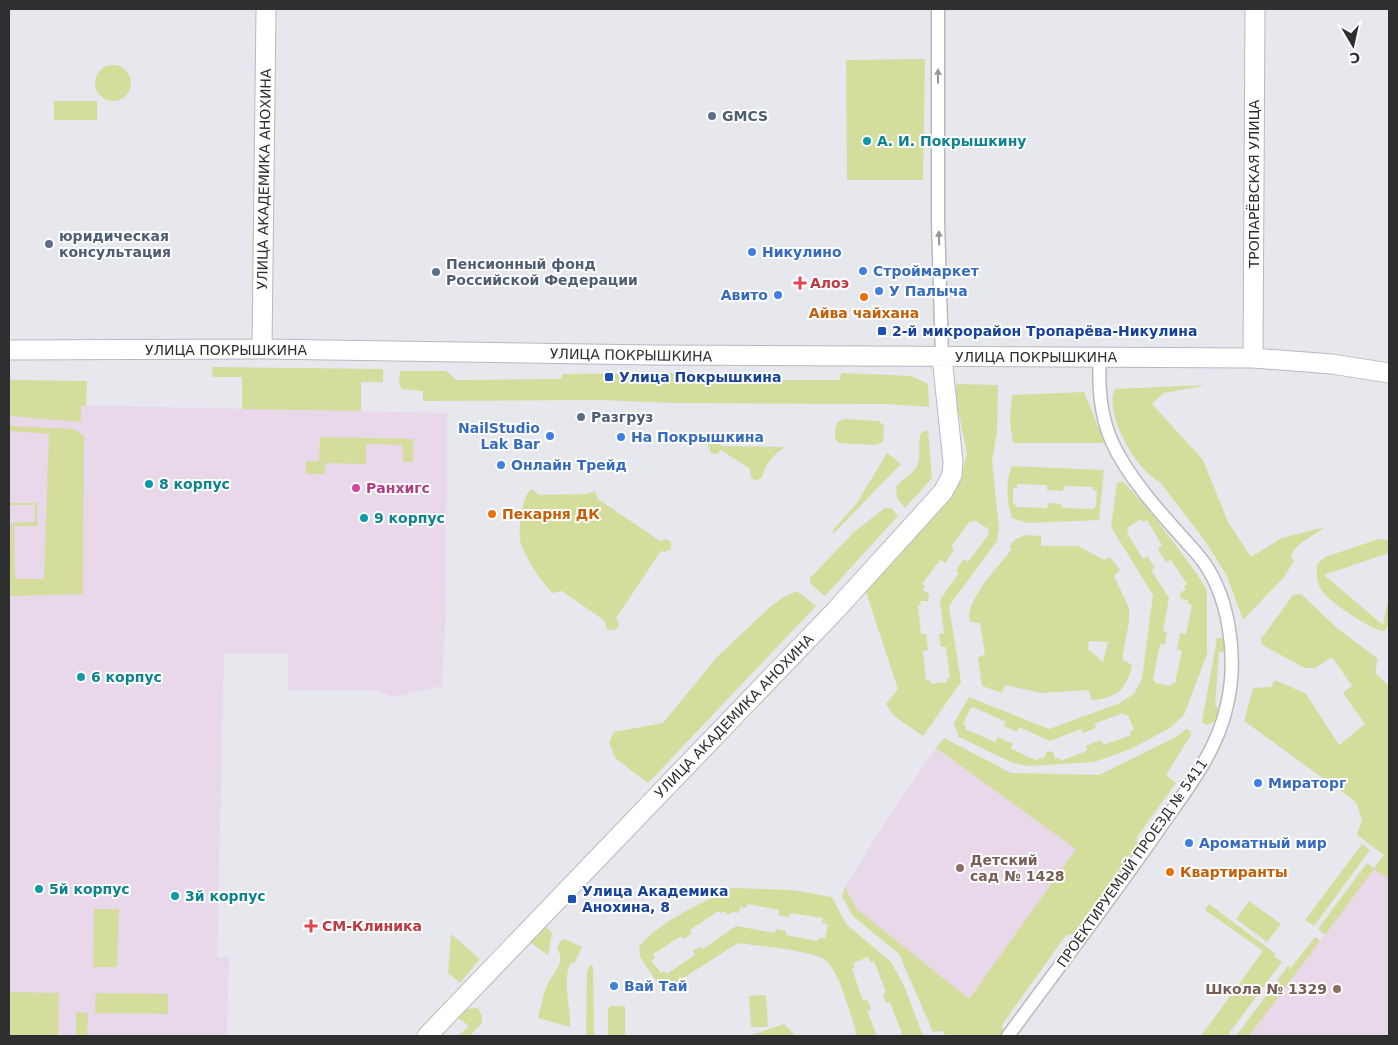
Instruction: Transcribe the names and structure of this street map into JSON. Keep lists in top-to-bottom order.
{
  "streets": {
    "street": [
      "УЛИЦА АКАДЕМИКА АНОХИНА",
      "ТРОПАРЁВСКАЯ УЛИЦА",
      "УЛИЦА ПОКРЫШКИНА",
      "ПРОЕКТИРУЕМЫЙ ПРОЕЗД № 5411"
    ]
  },
  "crossings": [
    ["УЛИЦА АКАДЕМИКА АНОХИНА", "УЛИЦА ПОКРЫШКИНА"],
    ["ТРОПАРЁВСКАЯ УЛИЦА", "УЛИЦА ПОКРЫШКИНА"],
    ["УЛИЦА ПОКРЫШКИНА", "ПРОЕКТИРУЕМЫЙ ПРОЕЗД № 5411"]
  ],
  "places": {
    "other": [
      "GMCS",
      "А. И. Покрышкину",
      "юридическая консультация",
      "Никулино",
      "Строймаркет",
      "Пенсионный фонд Российской Федерации",
      "У Палыча",
      "Авито",
      "Айва чайхана",
      "Разгруз",
      "NailStudio Lak Bar",
      "На Покрышкина",
      "Онлайн Трейд",
      "8 корпус",
      "Ранхигс",
      "Пекарня ДК",
      "9 корпус",
      "6 корпус",
      "Мираторг",
      "Ароматный мир",
      "Детский сад № 1428",
      "Квартиранты",
      "5й корпус",
      "3й корпус",
      "Вай Тай",
      "Школа № 1329"
    ],
    "health": ["Алоэ", "СМ-Клиника"],
    "transit": ["2-й микрорайон Тропарёва-Никулина", "Улица Покрышкина", "Улица Академика Анохина, 8"]
  },
  "north": "bottom"
}
